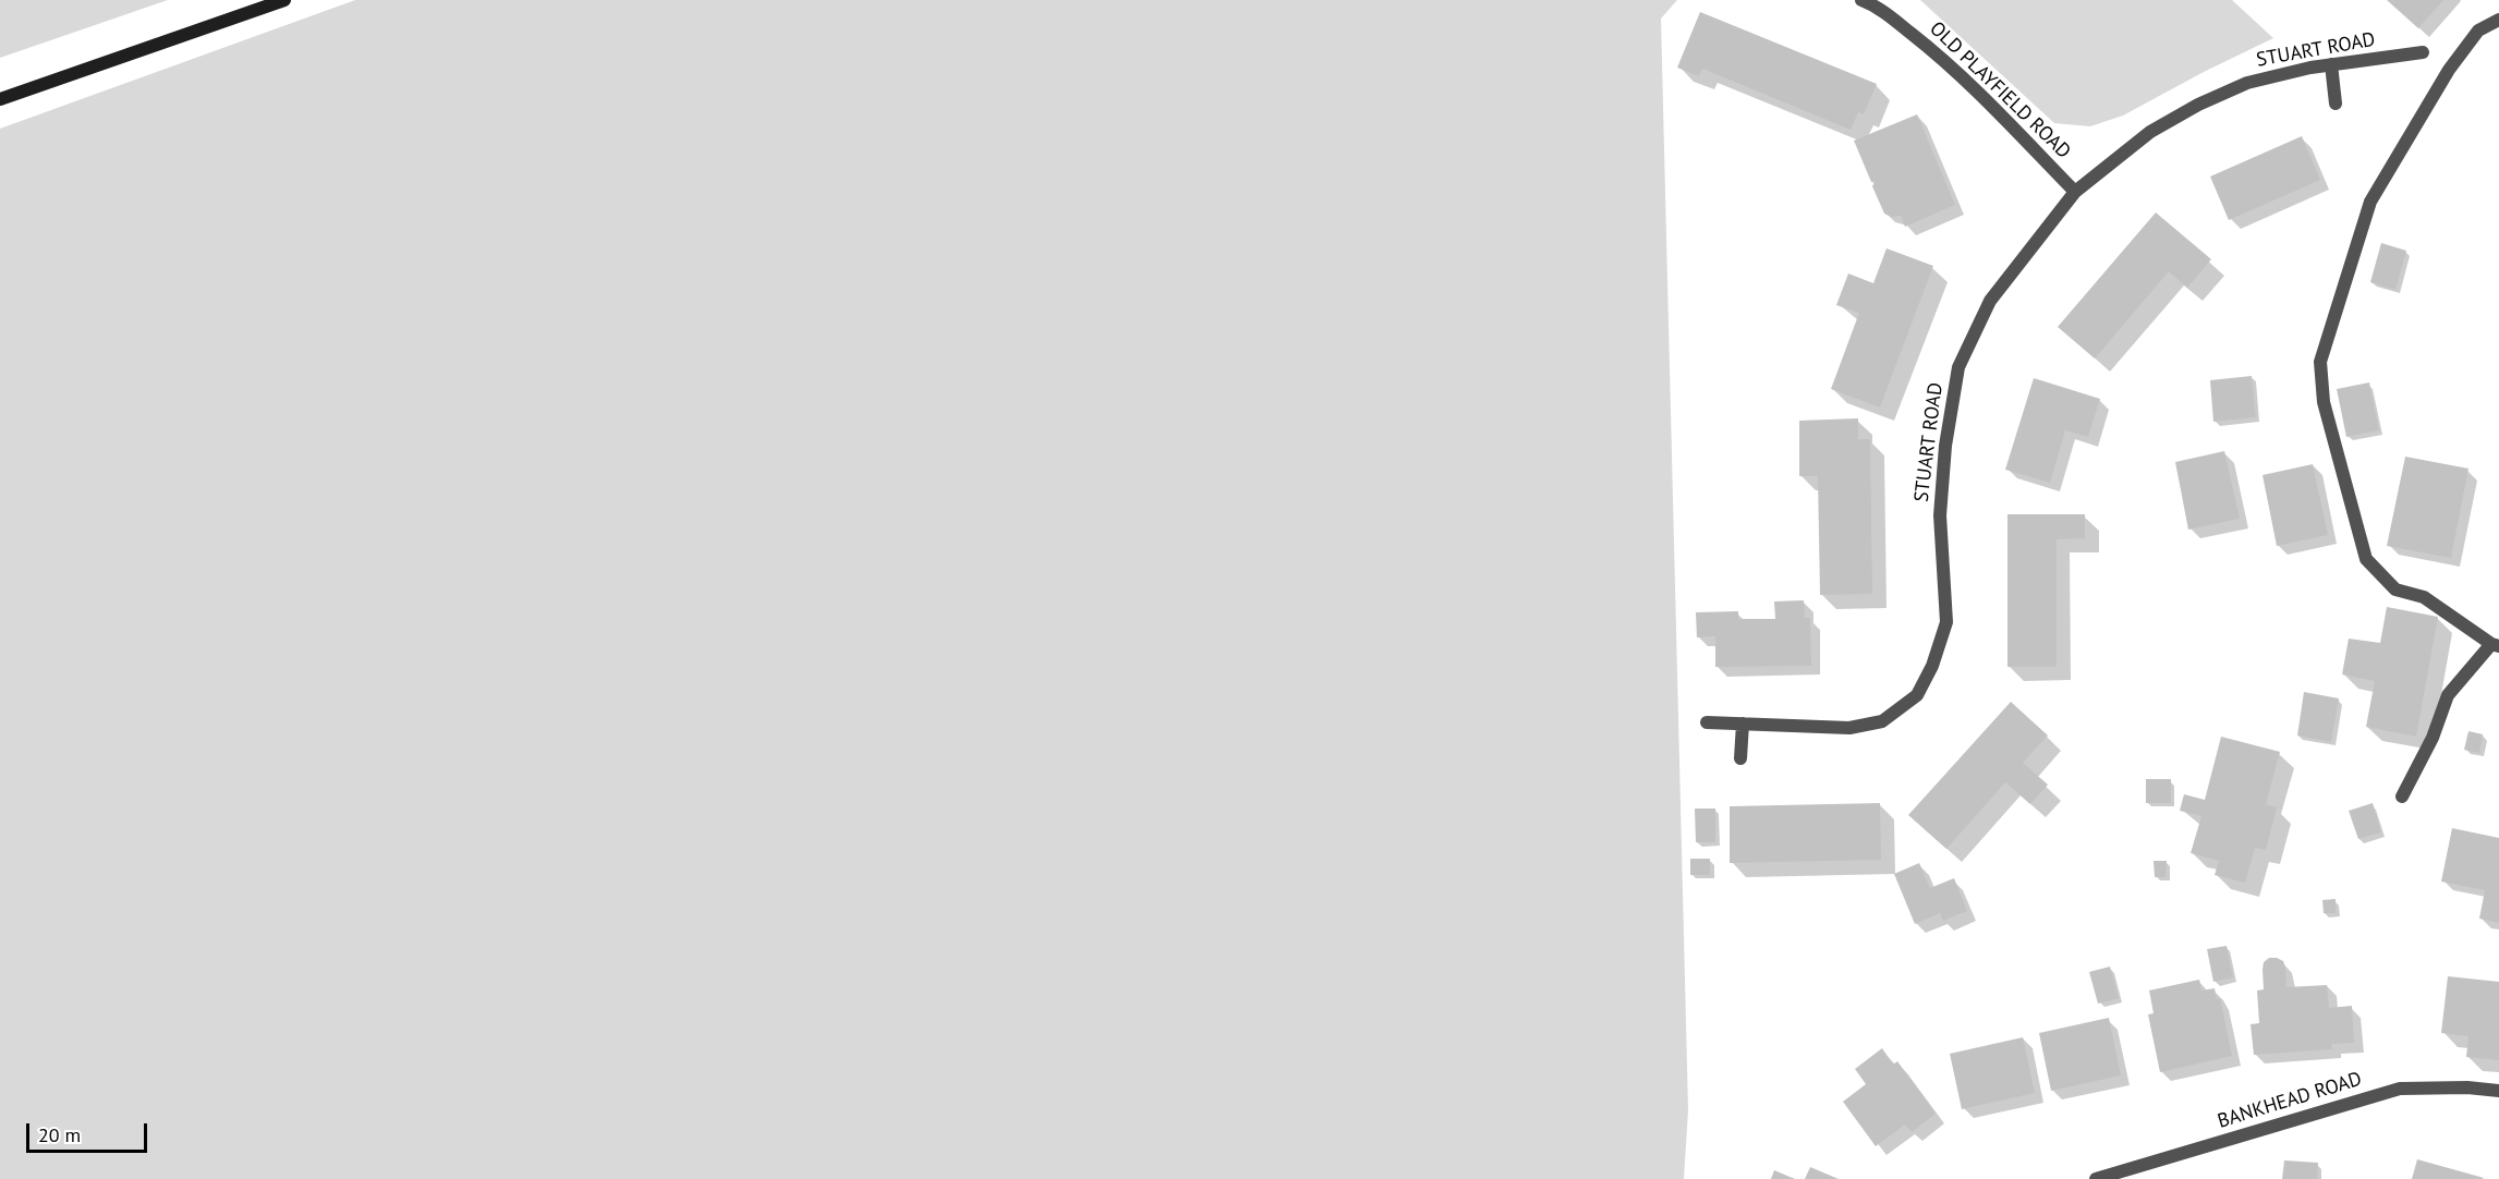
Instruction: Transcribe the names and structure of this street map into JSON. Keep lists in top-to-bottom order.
{
  "streets": {
    "street": ["STUART ROAD", "OLD PLAYFIELD ROAD", "BANKHEAD ROAD"]
  },
  "crossings": [
    ["STUART ROAD", "OLD PLAYFIELD ROAD"]
  ],
  "scale_bar": "20 m"
}
